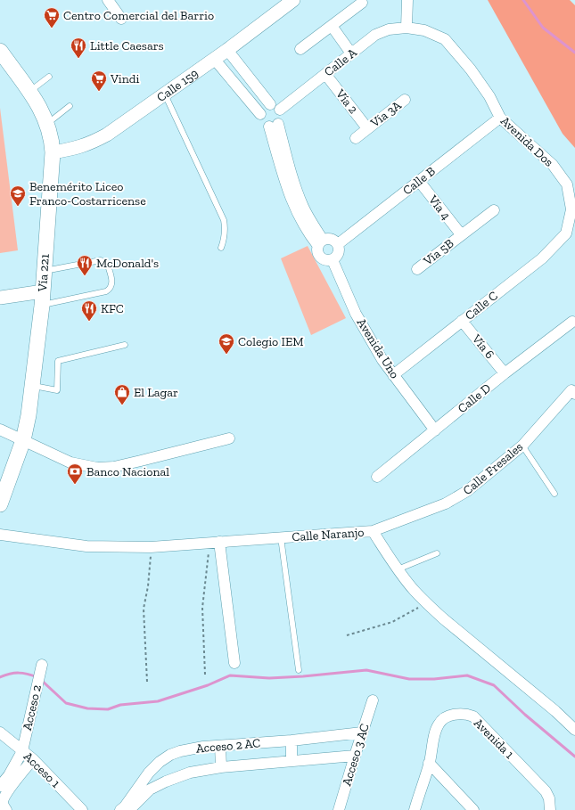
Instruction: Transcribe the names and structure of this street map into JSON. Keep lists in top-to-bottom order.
{
  "streets": {
    "main road": ["Vía 221"],
    "street": [
      "Calle A",
      "Calle 159",
      "Vía 2",
      "Vía 3A",
      "Avenida Dos",
      "Calle B",
      "Vía 4",
      "Vía 5B",
      "Calle C",
      "Vía 6",
      "Avenida Uno",
      "Calle D",
      "Calle Fresales",
      "Calle Naranjo",
      "Acceso 2",
      "Avenida 1",
      "Acceso 2 AC",
      "Acceso 3 AC",
      "Acceso 1"
    ]
  },
  "crossings": [
    ["Calle A", "Vía 2"],
    ["Calle A", "Avenida Dos"],
    ["Calle 159", "Vía 221"],
    ["Vía 2", "Vía 3A"],
    ["Avenida Dos", "Calle B"],
    ["Avenida Dos", "Calle C"],
    ["Calle B", "Vía 4"],
    ["Calle B", "Avenida Uno"],
    ["Vía 4", "Vía 5B"],
    ["Calle C", "Vía 6"],
    ["Calle C", "Avenida Uno"],
    ["Vía 6", "Calle D"],
    ["Avenida Uno", "Calle D"],
    ["Calle Fresales", "Calle Naranjo"],
    ["Acceso 2", "Acceso 1"],
    ["Acceso 2 AC", "Acceso 3 AC"]
  ],
  "places": {
    "supermarket": ["Centro Comercial del Barrio", "Vindi"],
    "restaurant": ["Little Caesars", "McDonald's", "KFC"],
    "school or university": ["Benemérito Liceo Franco-Costarricense", "Colegio IEM"],
    "shop": ["El Lagar"],
    "bank": ["Banco Nacional"]
  }
}
